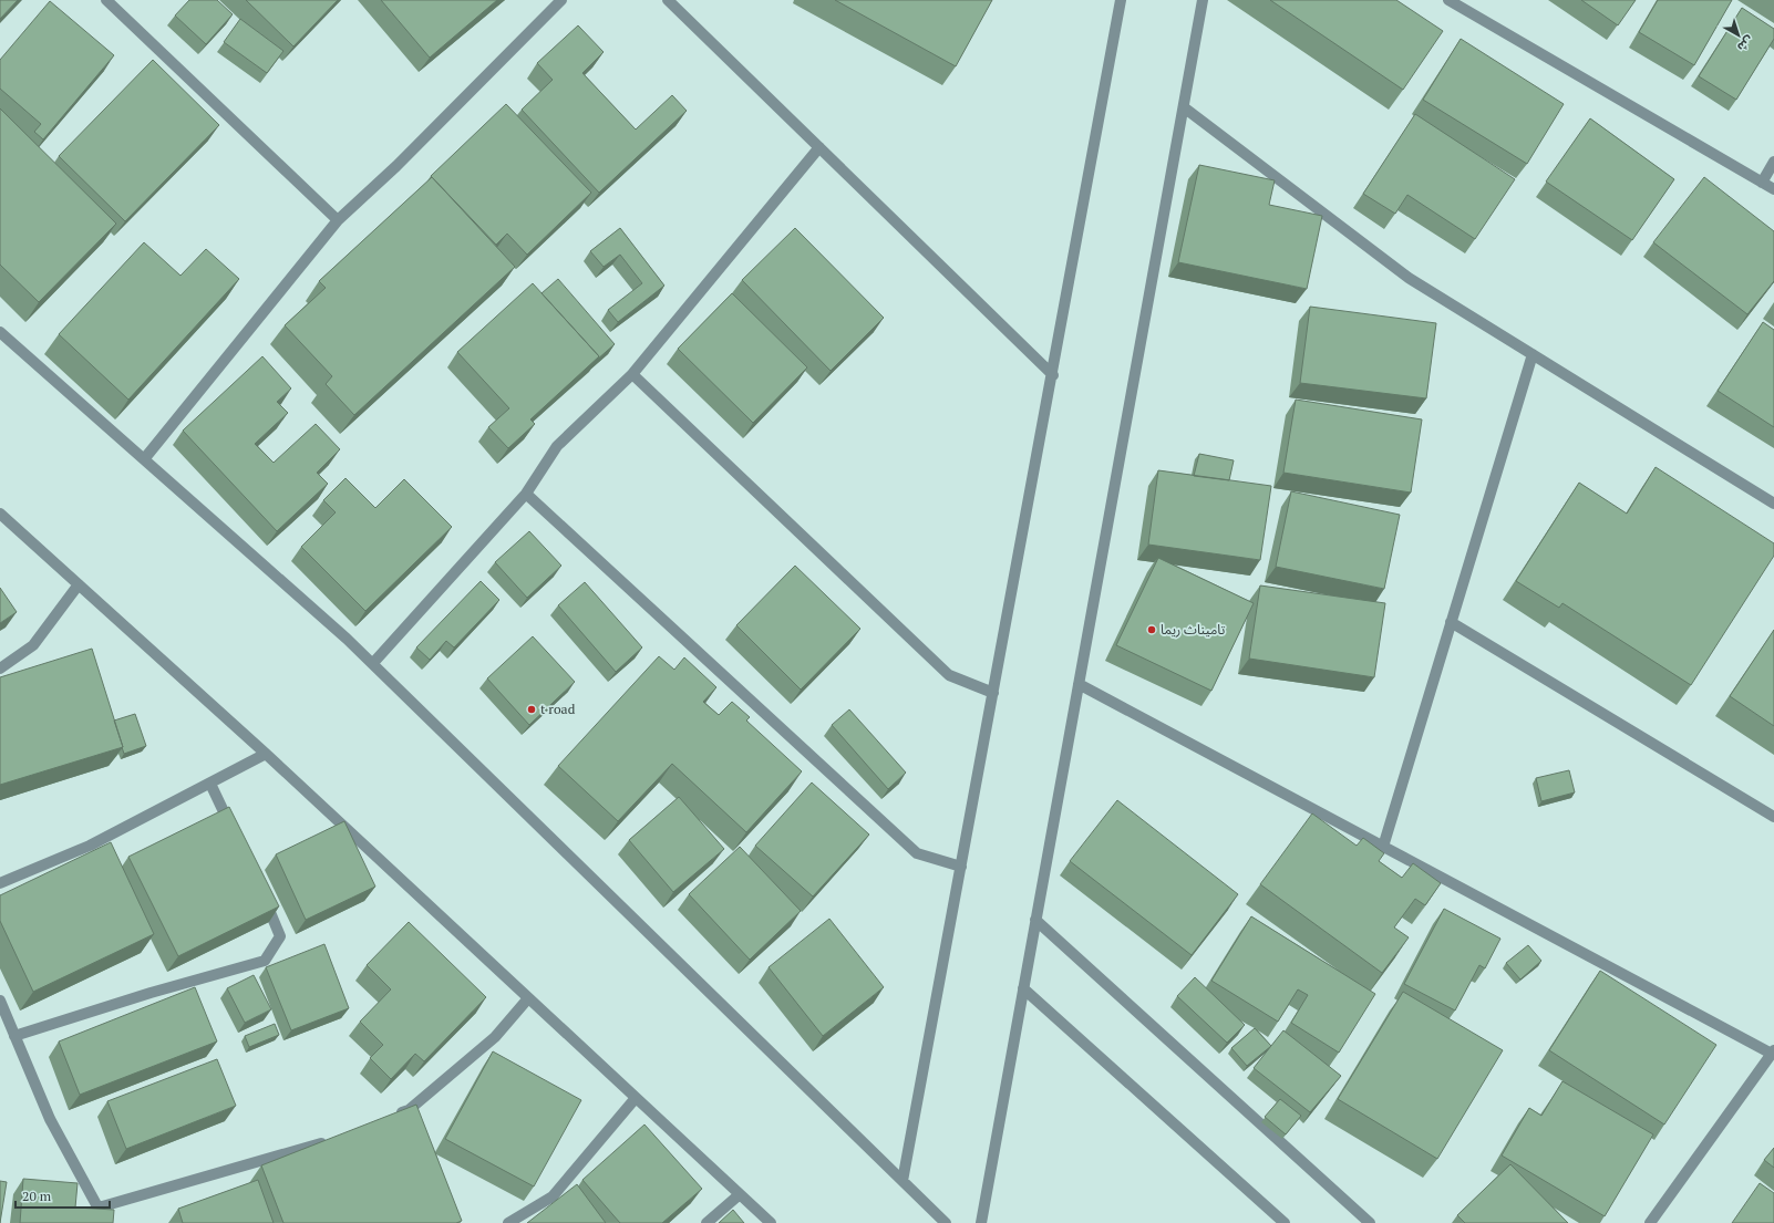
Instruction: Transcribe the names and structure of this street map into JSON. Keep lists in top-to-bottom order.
{
  "places": ["تاميناث ريما", "t road"],
  "scale_bar": "20 m",
  "north": "bottom right"
}
